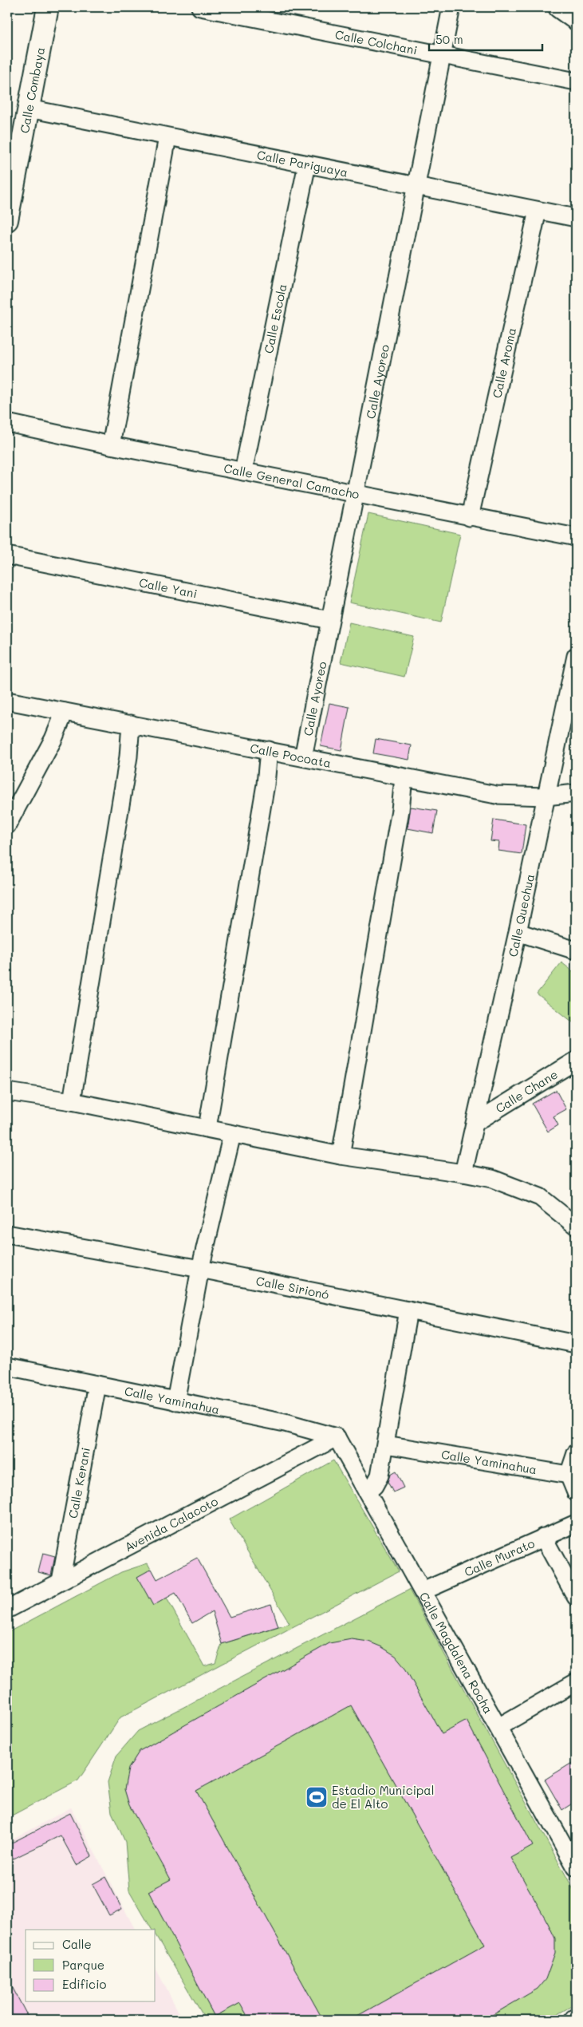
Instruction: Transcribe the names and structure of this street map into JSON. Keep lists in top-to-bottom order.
{
  "streets": {
    "street": [
      "Calle Colchani",
      "Calle Combaya",
      "Calle Pariguaya",
      "Calle Escola",
      "Calle Aroma",
      "Calle Ayoreo",
      "Calle General Camacho",
      "Calle Yani",
      "Calle Pocoata",
      "Calle Quechua",
      "Calle Chane",
      "Calle Sirionó",
      "Calle Yaminahua",
      "Calle Kerani",
      "Avenida Calacoto",
      "Calle Murato",
      "Calle Magdalena Rocha"
    ]
  },
  "crossings": [
    ["Calle Colchani", "Calle Ayoreo"],
    ["Calle Combaya", "Calle Pariguaya"],
    ["Calle Pariguaya", "Calle Escola"],
    ["Calle Pariguaya", "Calle Aroma"],
    ["Calle Pariguaya", "Calle Ayoreo"],
    ["Calle Escola", "Calle General Camacho"],
    ["Calle Aroma", "Calle General Camacho"],
    ["Calle Ayoreo", "Calle General Camacho"],
    ["Calle Ayoreo", "Calle Yani"],
    ["Calle Ayoreo", "Calle Pocoata"],
    ["Calle Pocoata", "Calle Quechua"],
    ["Calle Quechua", "Calle Chane"],
    ["Calle Yaminahua", "Calle Kerani"],
    ["Calle Yaminahua", "Avenida Calacoto"],
    ["Calle Yaminahua", "Calle Magdalena Rocha"],
    ["Calle Kerani", "Avenida Calacoto"],
    ["Avenida Calacoto", "Calle Magdalena Rocha"],
    ["Calle Murato", "Calle Magdalena Rocha"]
  ],
  "places": {
    "sports": ["Estadio Municipal de El Alto"]
  },
  "legend": ["Calle", "Parque", "Edificio"],
  "scale_bar": "50 m"
}
